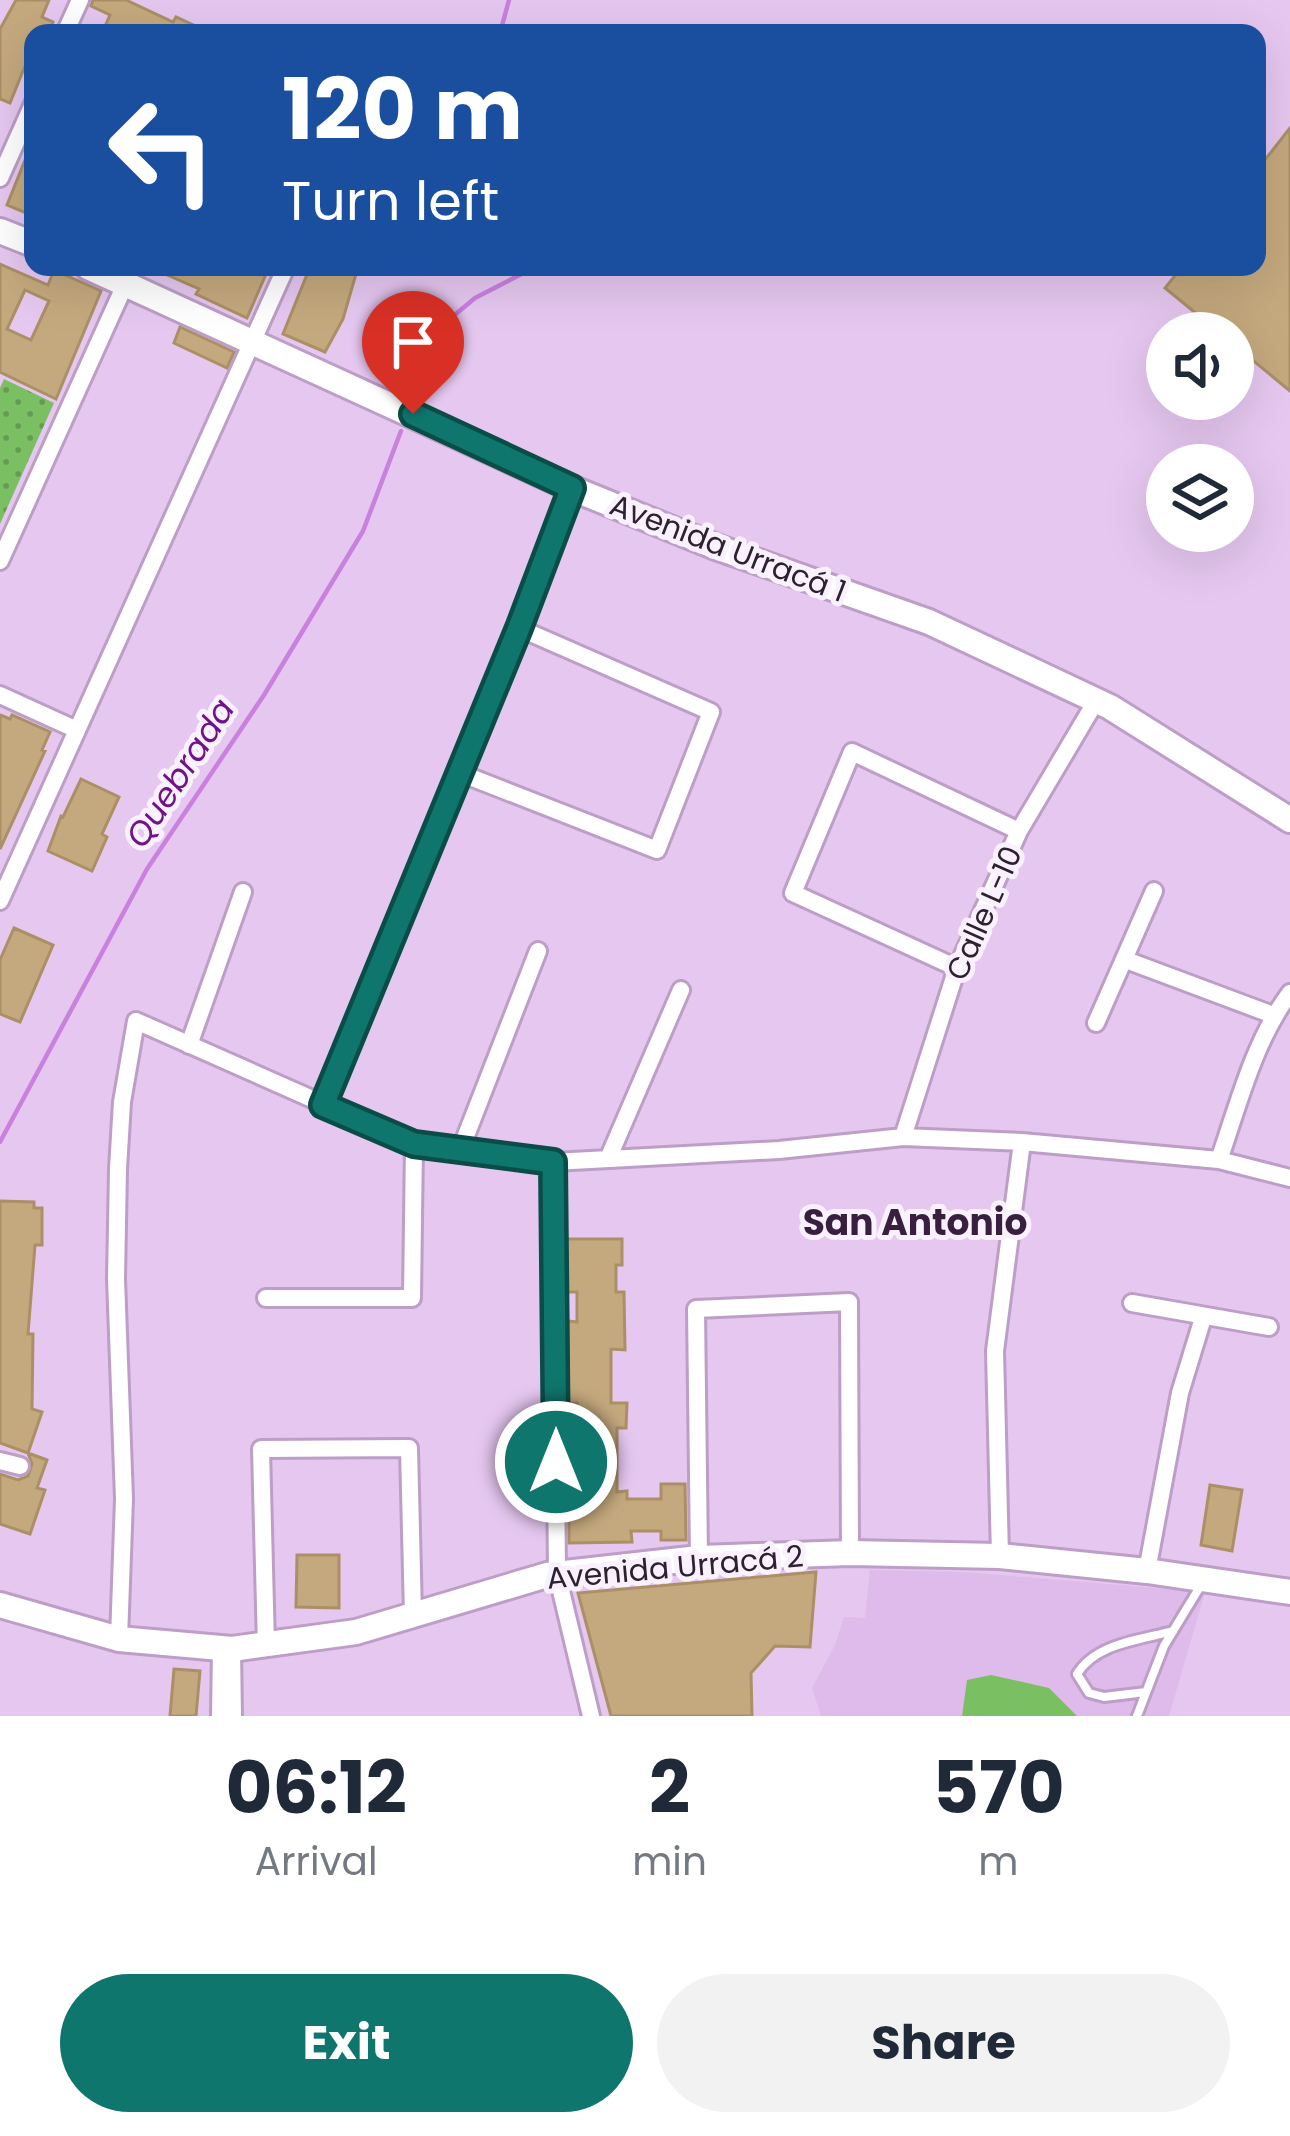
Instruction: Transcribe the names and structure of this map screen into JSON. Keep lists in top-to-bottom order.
{
  "streets": {
    "street": ["Avenida Urracá 1", "Calle L-10", "Avenida Urracá 2"]
  },
  "crossings": [
    ["Avenida Urracá 1", "Calle L-10"]
  ],
  "districts": ["San Antonio"],
  "water": ["Quebrada"],
  "page": {
    "turn": ["120 m", "Turn left"],
    "eta": [
      "06:12",
      "Arrival",
      "2",
      "min",
      "570",
      "m"
    ],
    "buttons": ["Exit", "Share"]
  }
}
